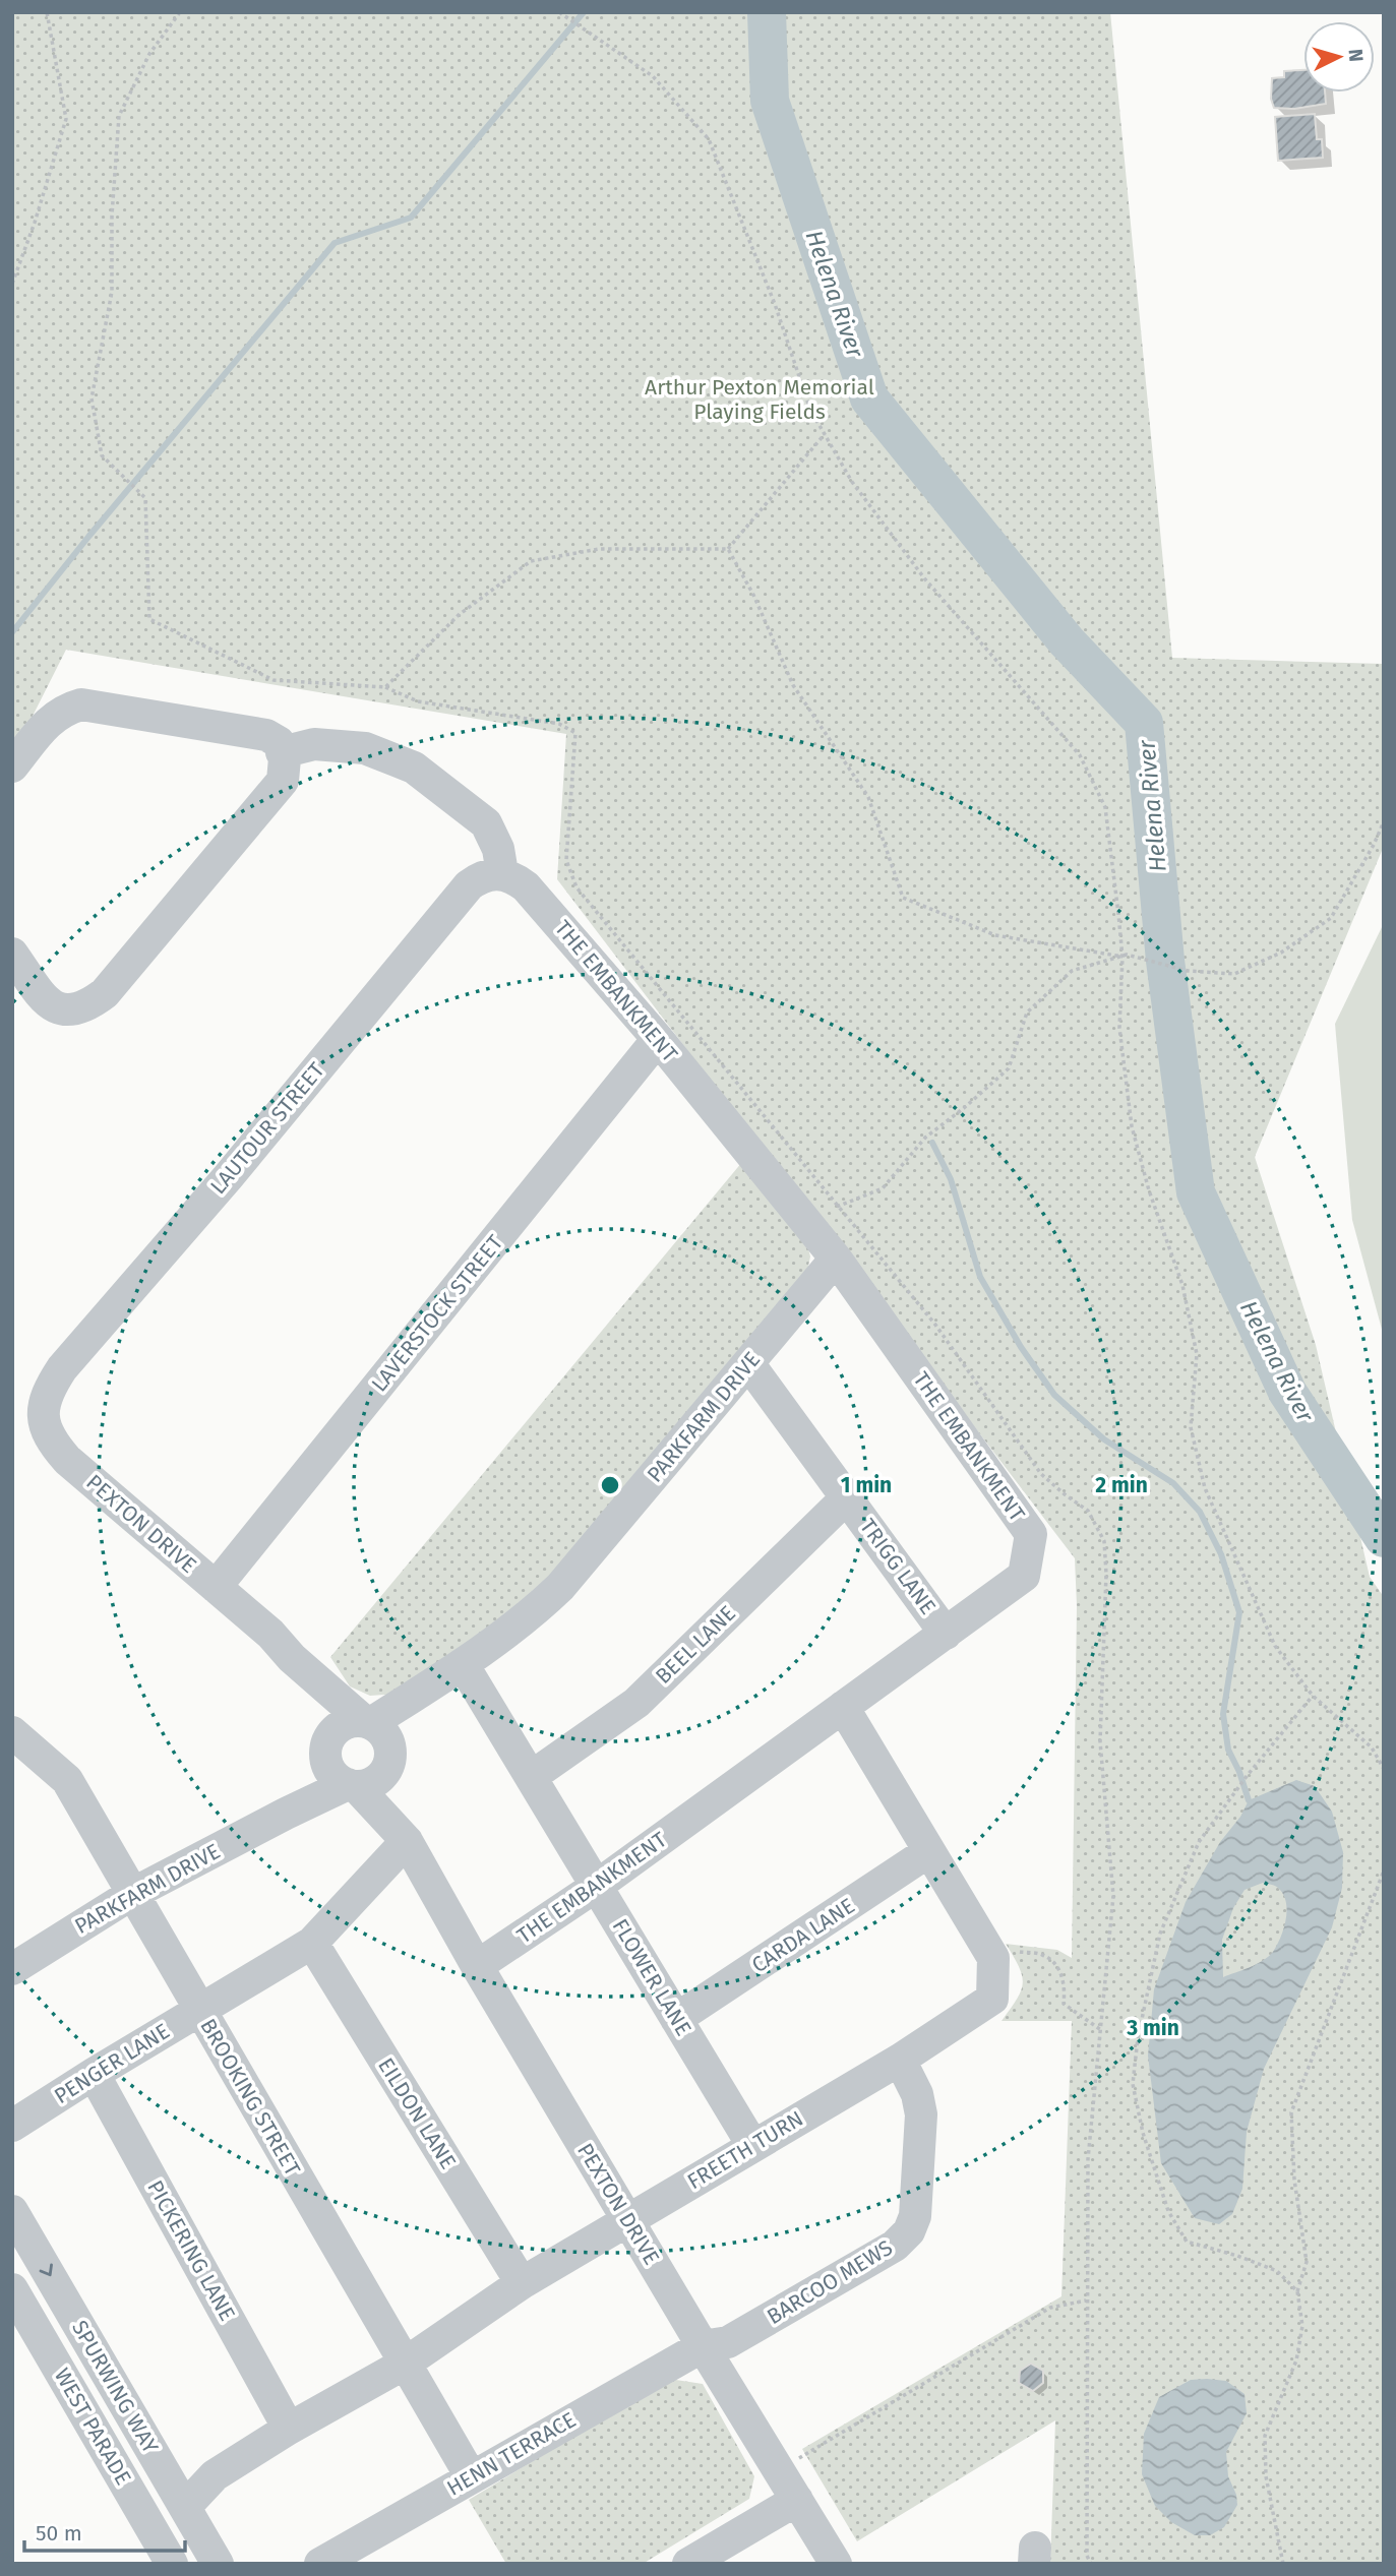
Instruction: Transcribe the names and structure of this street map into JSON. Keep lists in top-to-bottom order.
{
  "streets": {
    "street": [
      "THE EMBANKMENT",
      "LAUTOUR STREET",
      "LAVERSTOCK STREET",
      "PARKFARM DRIVE",
      "PEXTON DRIVE",
      "TRIGG LANE",
      "BEEL LANE",
      "CARDA LANE",
      "FLOWER LANE",
      "PENGER LANE",
      "BROOKING STREET",
      "EILDON LANE",
      "FREETH TURN",
      "PICKERING LANE",
      "BARCOO MEWS",
      "SPURWING WAY",
      "WEST PARADE",
      "HENN TERRACE"
    ]
  },
  "crossings": [
    ["THE EMBANKMENT", "LAUTOUR STREET"],
    ["THE EMBANKMENT", "LAVERSTOCK STREET"],
    ["THE EMBANKMENT", "PARKFARM DRIVE"],
    ["THE EMBANKMENT", "PEXTON DRIVE"],
    ["THE EMBANKMENT", "TRIGG LANE"],
    ["THE EMBANKMENT", "FLOWER LANE"],
    ["LAUTOUR STREET", "PEXTON DRIVE"],
    ["LAVERSTOCK STREET", "PEXTON DRIVE"],
    ["PARKFARM DRIVE", "PEXTON DRIVE"],
    ["PARKFARM DRIVE", "TRIGG LANE"],
    ["PARKFARM DRIVE", "FLOWER LANE"],
    ["PARKFARM DRIVE", "BROOKING STREET"],
    ["PEXTON DRIVE", "PENGER LANE"],
    ["PEXTON DRIVE", "FREETH TURN"],
    ["PEXTON DRIVE", "BARCOO MEWS"],
    ["PEXTON DRIVE", "HENN TERRACE"],
    ["TRIGG LANE", "BEEL LANE"],
    ["BEEL LANE", "FLOWER LANE"],
    ["CARDA LANE", "FLOWER LANE"],
    ["FLOWER LANE", "FREETH TURN"],
    ["PENGER LANE", "BROOKING STREET"],
    ["PENGER LANE", "EILDON LANE"],
    ["PENGER LANE", "PICKERING LANE"],
    ["BROOKING STREET", "FREETH TURN"],
    ["BROOKING STREET", "HENN TERRACE"],
    ["EILDON LANE", "FREETH TURN"],
    ["FREETH TURN", "PICKERING LANE"],
    ["FREETH TURN", "BARCOO MEWS"],
    ["FREETH TURN", "SPURWING WAY"],
    ["BARCOO MEWS", "HENN TERRACE"]
  ],
  "one_way": ["SPURWING WAY"],
  "water": ["Helena River"],
  "parks": ["Arthur Pexton Memorial Playing Fields"],
  "scale_bar": "50 m",
  "north": "right",
  "rings": ["1 min", "2 min", "3 min"]
}
